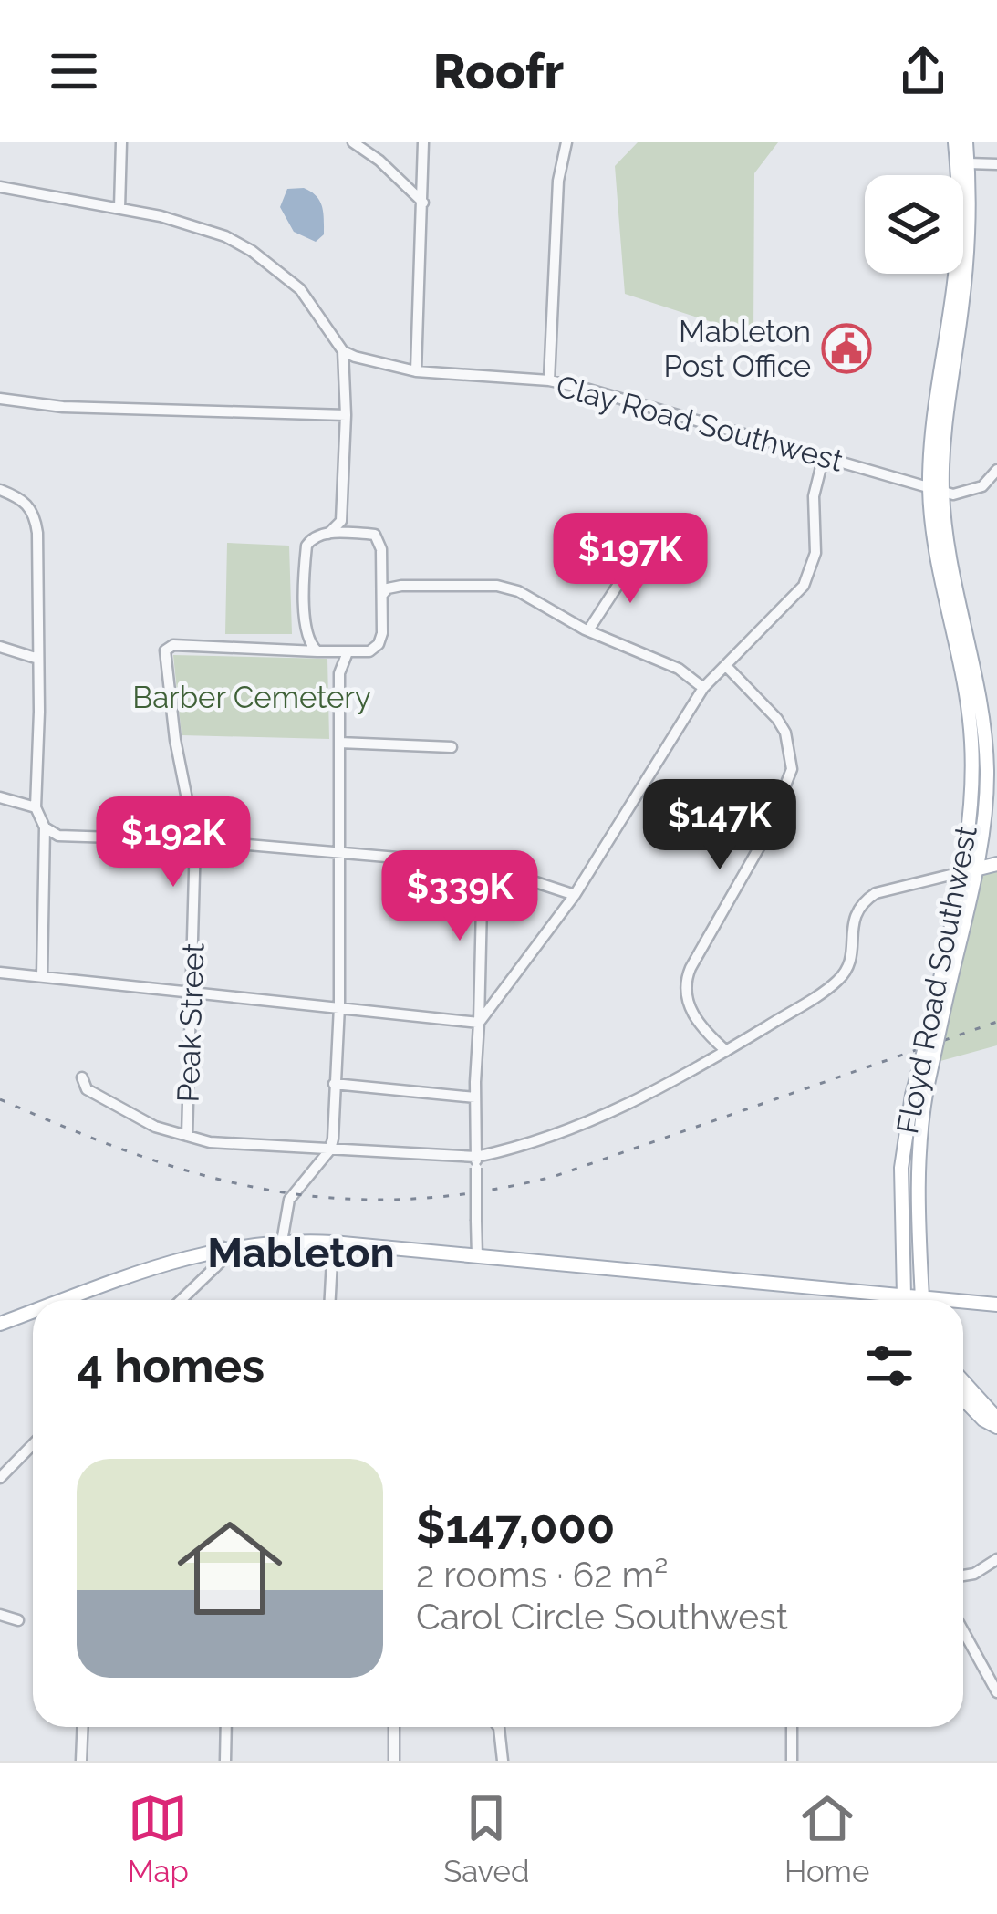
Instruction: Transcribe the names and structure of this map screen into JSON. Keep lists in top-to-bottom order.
{
  "streets": {
    "main road": ["Floyd Road Southwest"],
    "street": ["Clay Road Southwest", "Peak Street"]
  },
  "crossings": [
    ["Clay Road Southwest", "Floyd Road Southwest"]
  ],
  "districts": ["Mableton"],
  "parks": ["Barber Cemetery"],
  "places": {
    "public building": ["Mableton Post Office"]
  },
  "page": {
    "header": "Roofr",
    "price": [
      "$197K",
      "$147K",
      "$192K",
      "$339K"
    ],
    "heading": "4 homes",
    "list": [
      {
        "name": "$147,000",
        "note": "2 rooms · 62 m² · Carol Circle Southwest"
      }
    ],
    "tabs": ["Map", "Saved", "Home"]
  }
}
